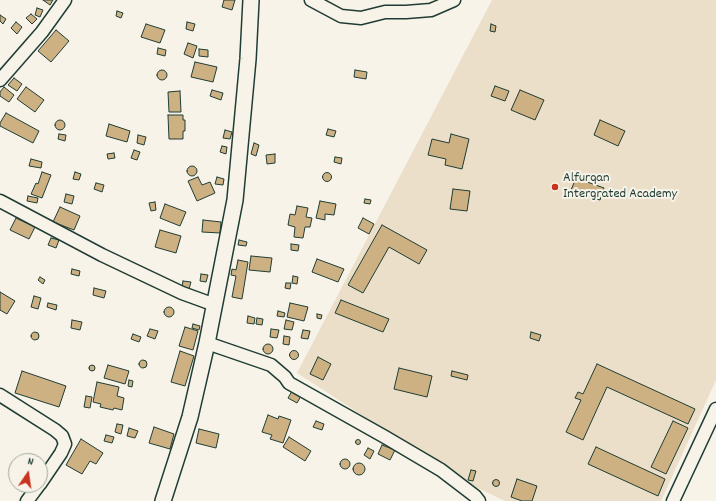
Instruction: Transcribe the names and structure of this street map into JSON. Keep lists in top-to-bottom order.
{
  "places": ["Alfurqan Intergrated Academy"],
  "north": "top"
}
